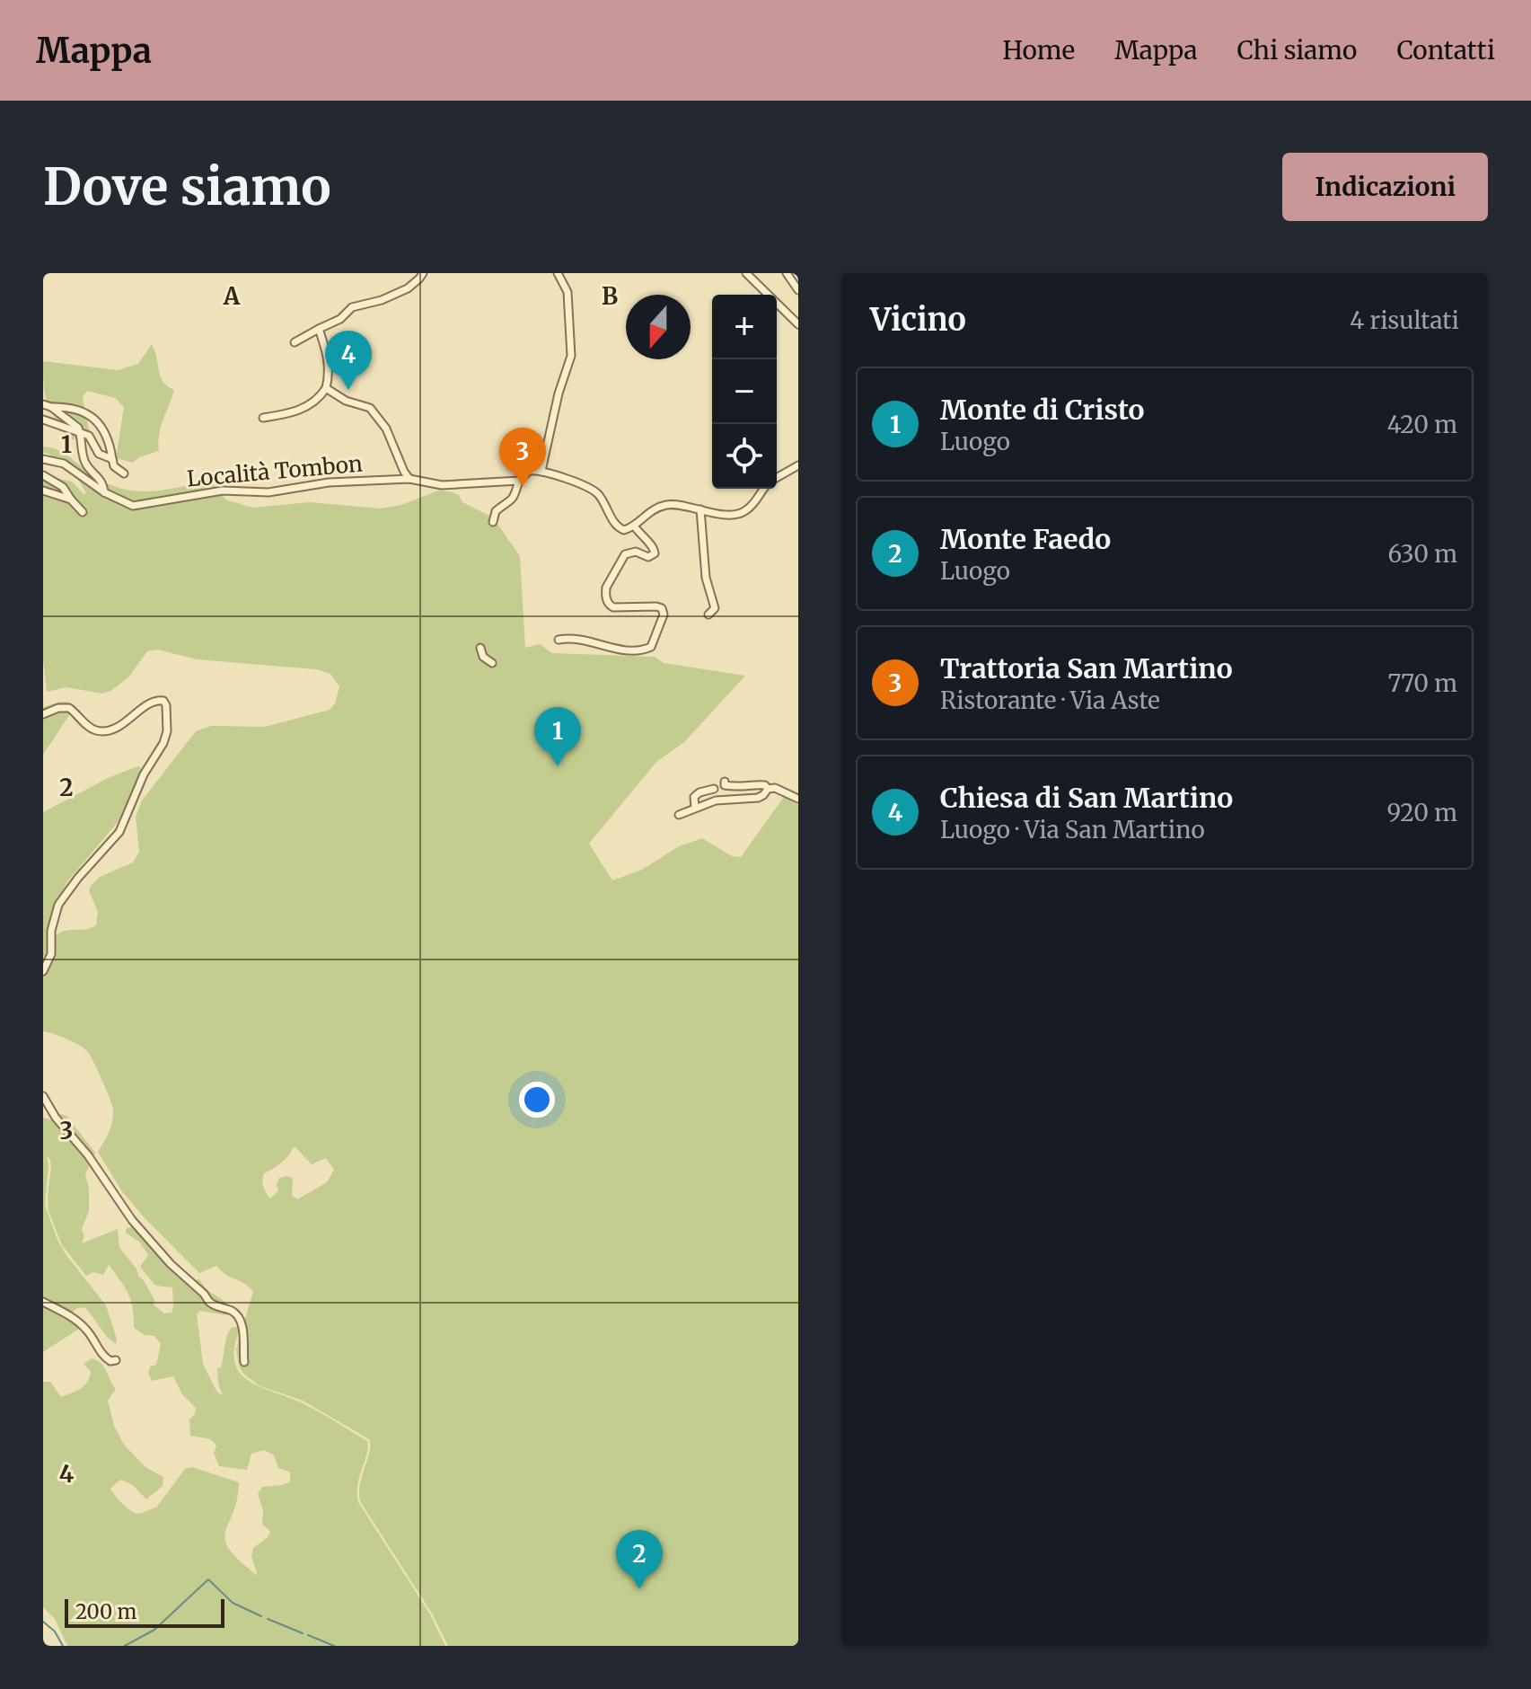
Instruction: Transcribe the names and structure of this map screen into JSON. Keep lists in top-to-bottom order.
{
  "streets": {
    "street": ["Località Tombon"]
  },
  "scale_bar": "200 m",
  "north": "bottom",
  "page": {
    "header": "Mappa",
    "nav": [
      "Home",
      "Mappa",
      "Chi siamo",
      "Contatti"
    ],
    "buttons": "Indicazioni",
    "title": "Dove siamo",
    "heading": ["Vicino", "4 risultati"],
    "map_buttons": ["+", "−"],
    "pins": [
      "4",
      "3",
      "1",
      "2"
    ],
    "list": [
      {
        "mark": "1",
        "name": "Monte di Cristo",
        "note": "Luogo",
        "value": "420 m"
      },
      {
        "mark": "2",
        "name": "Monte Faedo",
        "note": "Luogo",
        "value": "630 m"
      },
      {
        "mark": "3",
        "name": "Trattoria San Martino",
        "note": "Ristorante · Via Aste",
        "value": "770 m"
      },
      {
        "mark": "4",
        "name": "Chiesa di San Martino",
        "note": "Luogo · Via San Martino",
        "value": "920 m"
      }
    ],
    "scale": "200 m"
  },
  "grid": {
    "columns": ["A", "B"],
    "rows": [
      "1",
      "2",
      "3",
      "4"
    ]
  }
}
